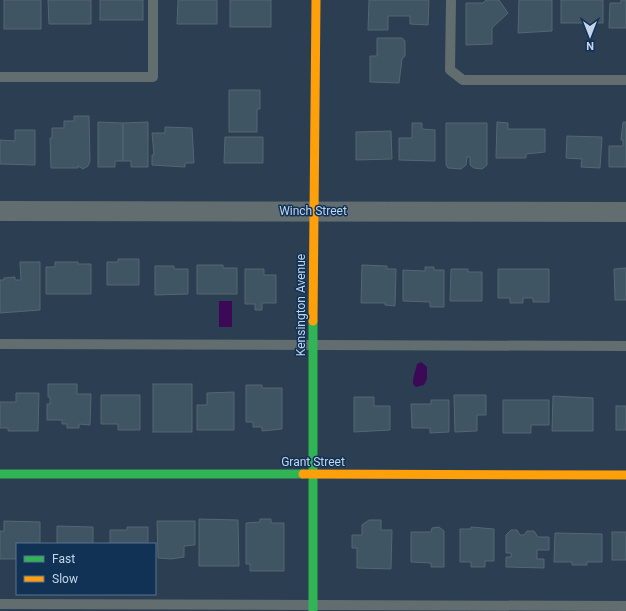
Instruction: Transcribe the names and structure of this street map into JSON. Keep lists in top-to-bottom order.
{
  "streets": {
    "street": ["Winch Street", "Kensington Avenue", "Grant Street"]
  },
  "crossings": [
    ["Winch Street", "Kensington Avenue"],
    ["Kensington Avenue", "Grant Street"]
  ],
  "legend": ["Fast", "Slow"],
  "north": "bottom"
}
